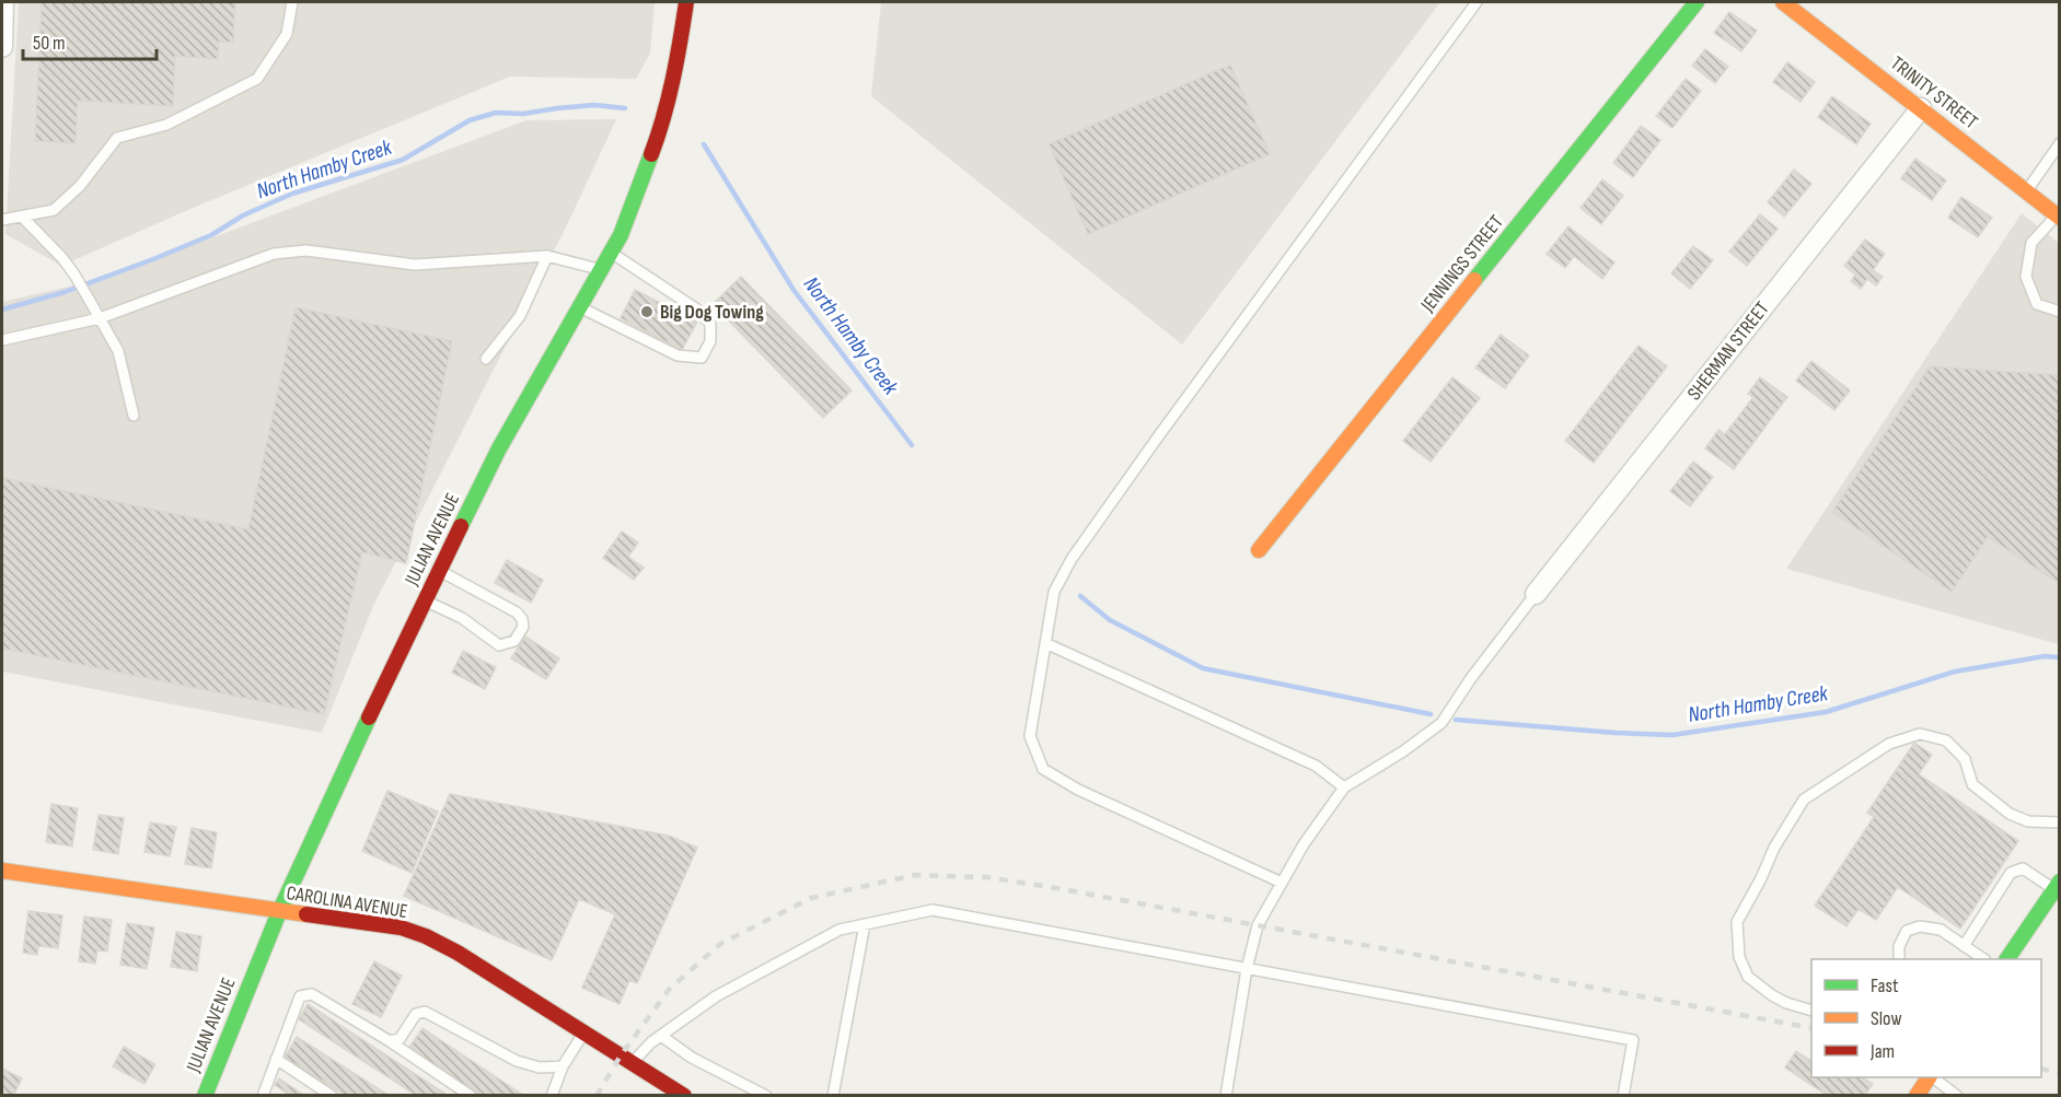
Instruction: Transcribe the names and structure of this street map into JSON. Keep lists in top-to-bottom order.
{
  "streets": {
    "street": [
      "TRINITY STREET",
      "JENNINGS STREET",
      "SHERMAN STREET",
      "JULIAN AVENUE",
      "CAROLINA AVENUE"
    ]
  },
  "crossings": [
    ["TRINITY STREET", "SHERMAN STREET"],
    ["JULIAN AVENUE", "CAROLINA AVENUE"]
  ],
  "water": ["North Hamby Creek"],
  "places": ["Big Dog Towing"],
  "legend": ["Fast", "Slow", "Jam"],
  "scale_bar": "50 m"
}
